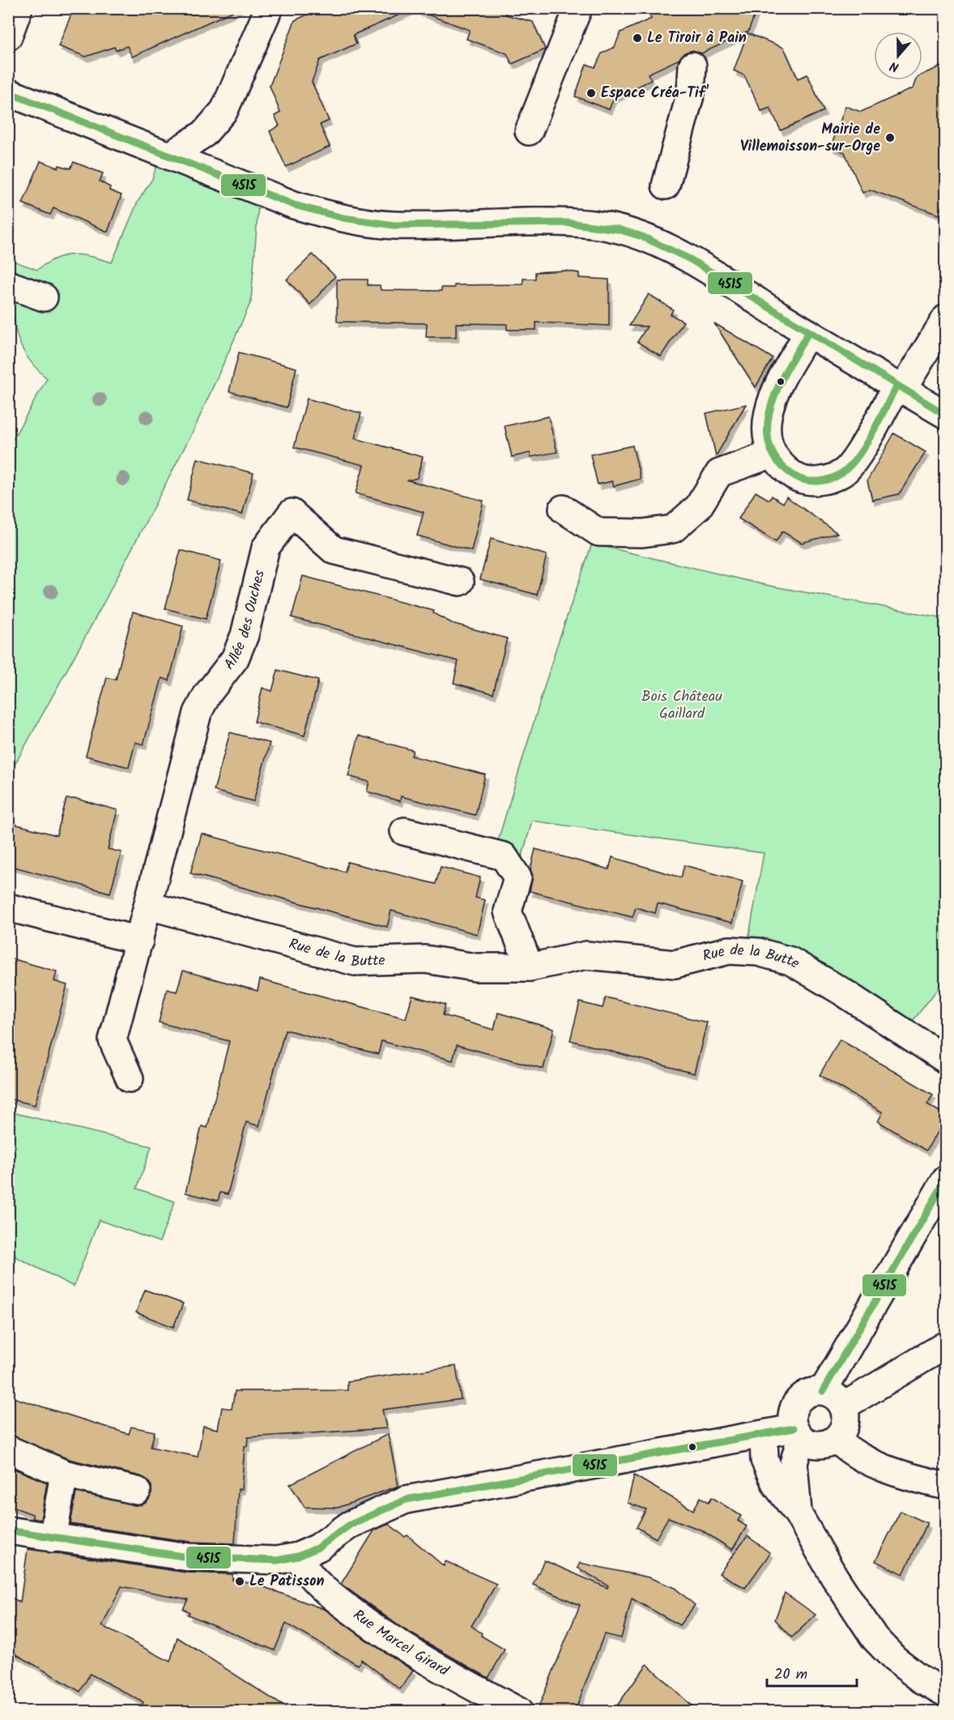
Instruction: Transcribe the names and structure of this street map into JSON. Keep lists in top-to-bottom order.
{
  "streets": {
    "street": ["Allée des Ouches", "Rue de la Butte", "Rue Marcel Girard"]
  },
  "crossings": [
    ["Allée des Ouches", "Rue de la Butte"]
  ],
  "parks": ["Bois Château Gaillard"],
  "places": [
    "Le Tiroir à Pain",
    "Espace Créa-Tif'",
    "Mairie de Villemoisson-sur-Orge",
    "Le Patisson"
  ],
  "lines": ["transit line 4515"],
  "scale_bar": "20 m",
  "north": "bottom"
}
